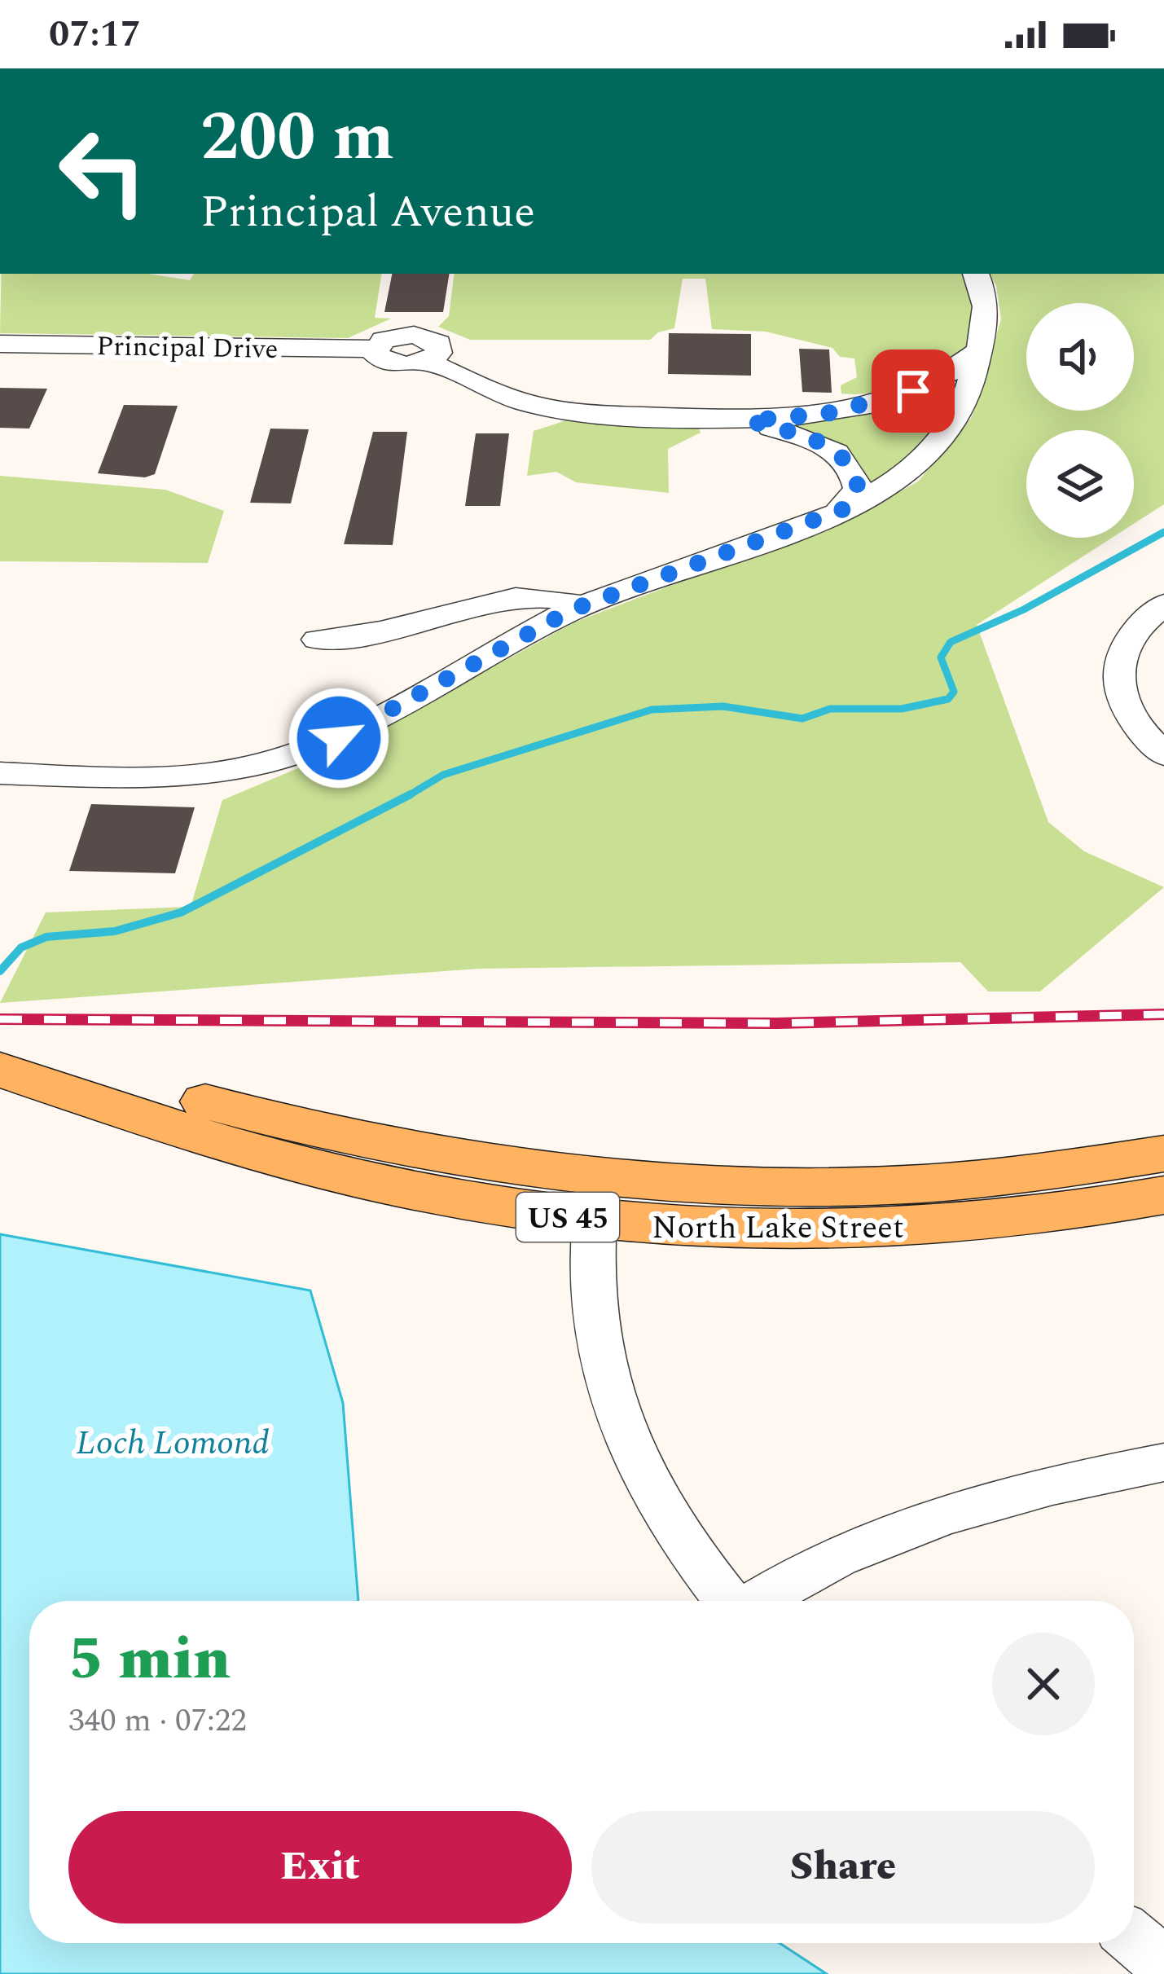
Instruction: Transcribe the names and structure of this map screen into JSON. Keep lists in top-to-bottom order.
{
  "streets": {
    "main road": ["US 45", "North Lake Street"],
    "street": ["Principal Drive"]
  },
  "water": ["Loch Lomond"],
  "page": {
    "status": "07:17",
    "turn": ["200 m", "Principal Avenue"],
    "heading": ["5 min", "340 m · 07:22"],
    "buttons": ["Exit", "Share"]
  }
}
